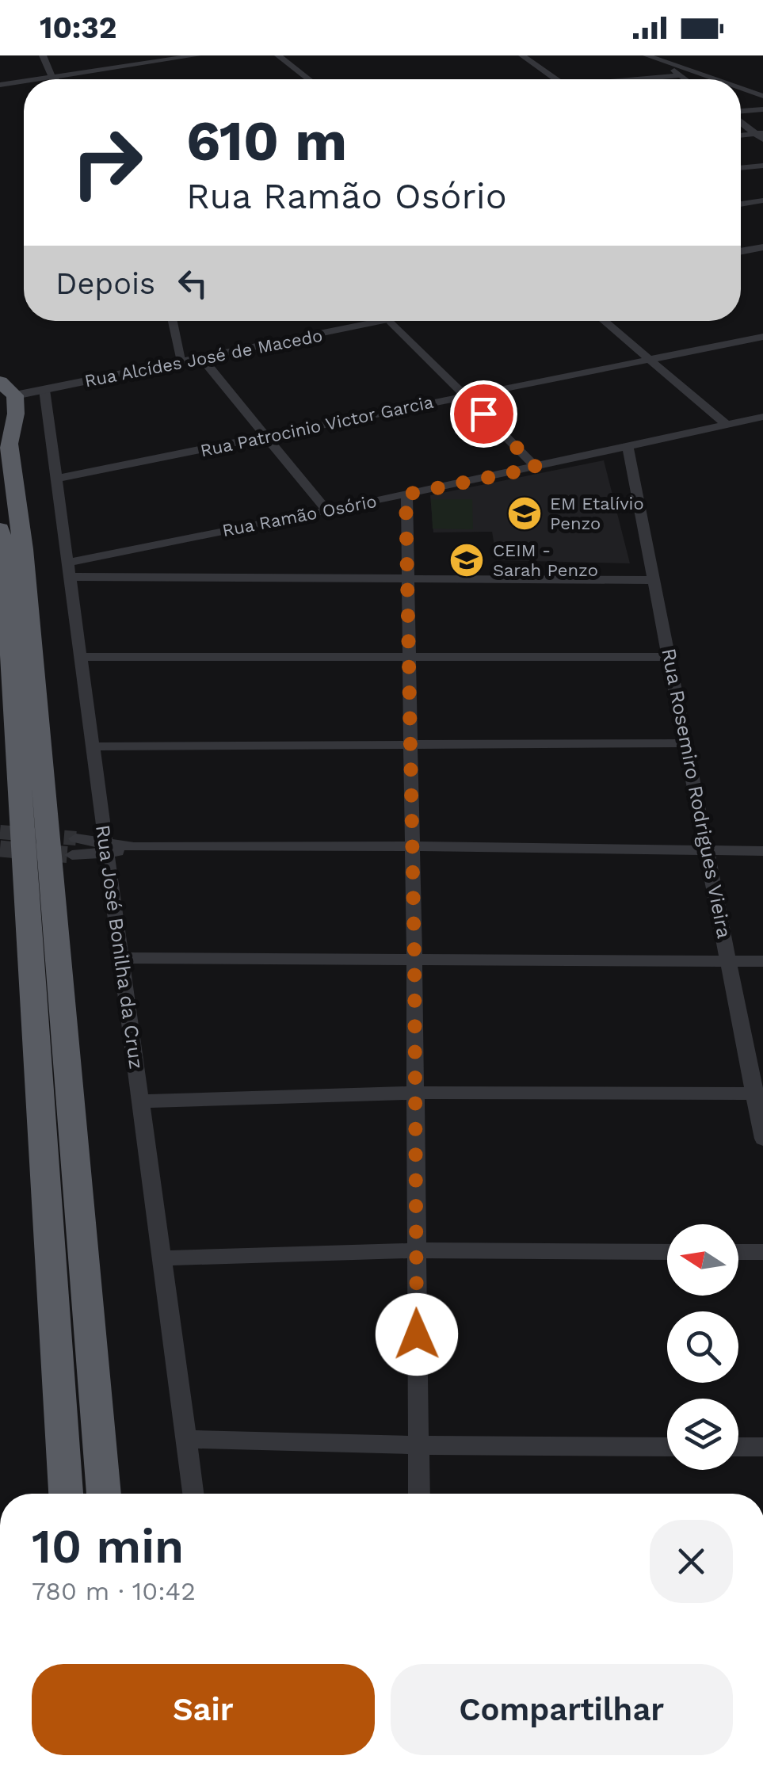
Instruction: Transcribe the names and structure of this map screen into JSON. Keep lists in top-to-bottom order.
{
  "streets": {
    "street": [
      "Rua Alcídes José de Macedo",
      "Rua Patrocinio Victor Garcia",
      "Rua Ramão Osório",
      "Rua Rosemiro Rodrigues Vieira",
      "Rua José Bonilha da Cruz"
    ]
  },
  "crossings": [
    ["Rua Alcídes José de Macedo", "Rua José Bonilha da Cruz"],
    ["Rua Patrocinio Victor Garcia", "Rua José Bonilha da Cruz"],
    ["Rua Ramão Osório", "Rua Rosemiro Rodrigues Vieira"],
    ["Rua Ramão Osório", "Rua José Bonilha da Cruz"]
  ],
  "places": {
    "school or university": ["EM Etalívio Penzo", "CEIM - Sarah Penzo"]
  },
  "north": "left",
  "page": {
    "status": "10:32",
    "turn": ["610 m", "Rua Ramão Osório"],
    "then": "Depois",
    "heading": ["10 min", "780 m · 10:42"],
    "buttons": ["Sair", "Compartilhar"]
  }
}
